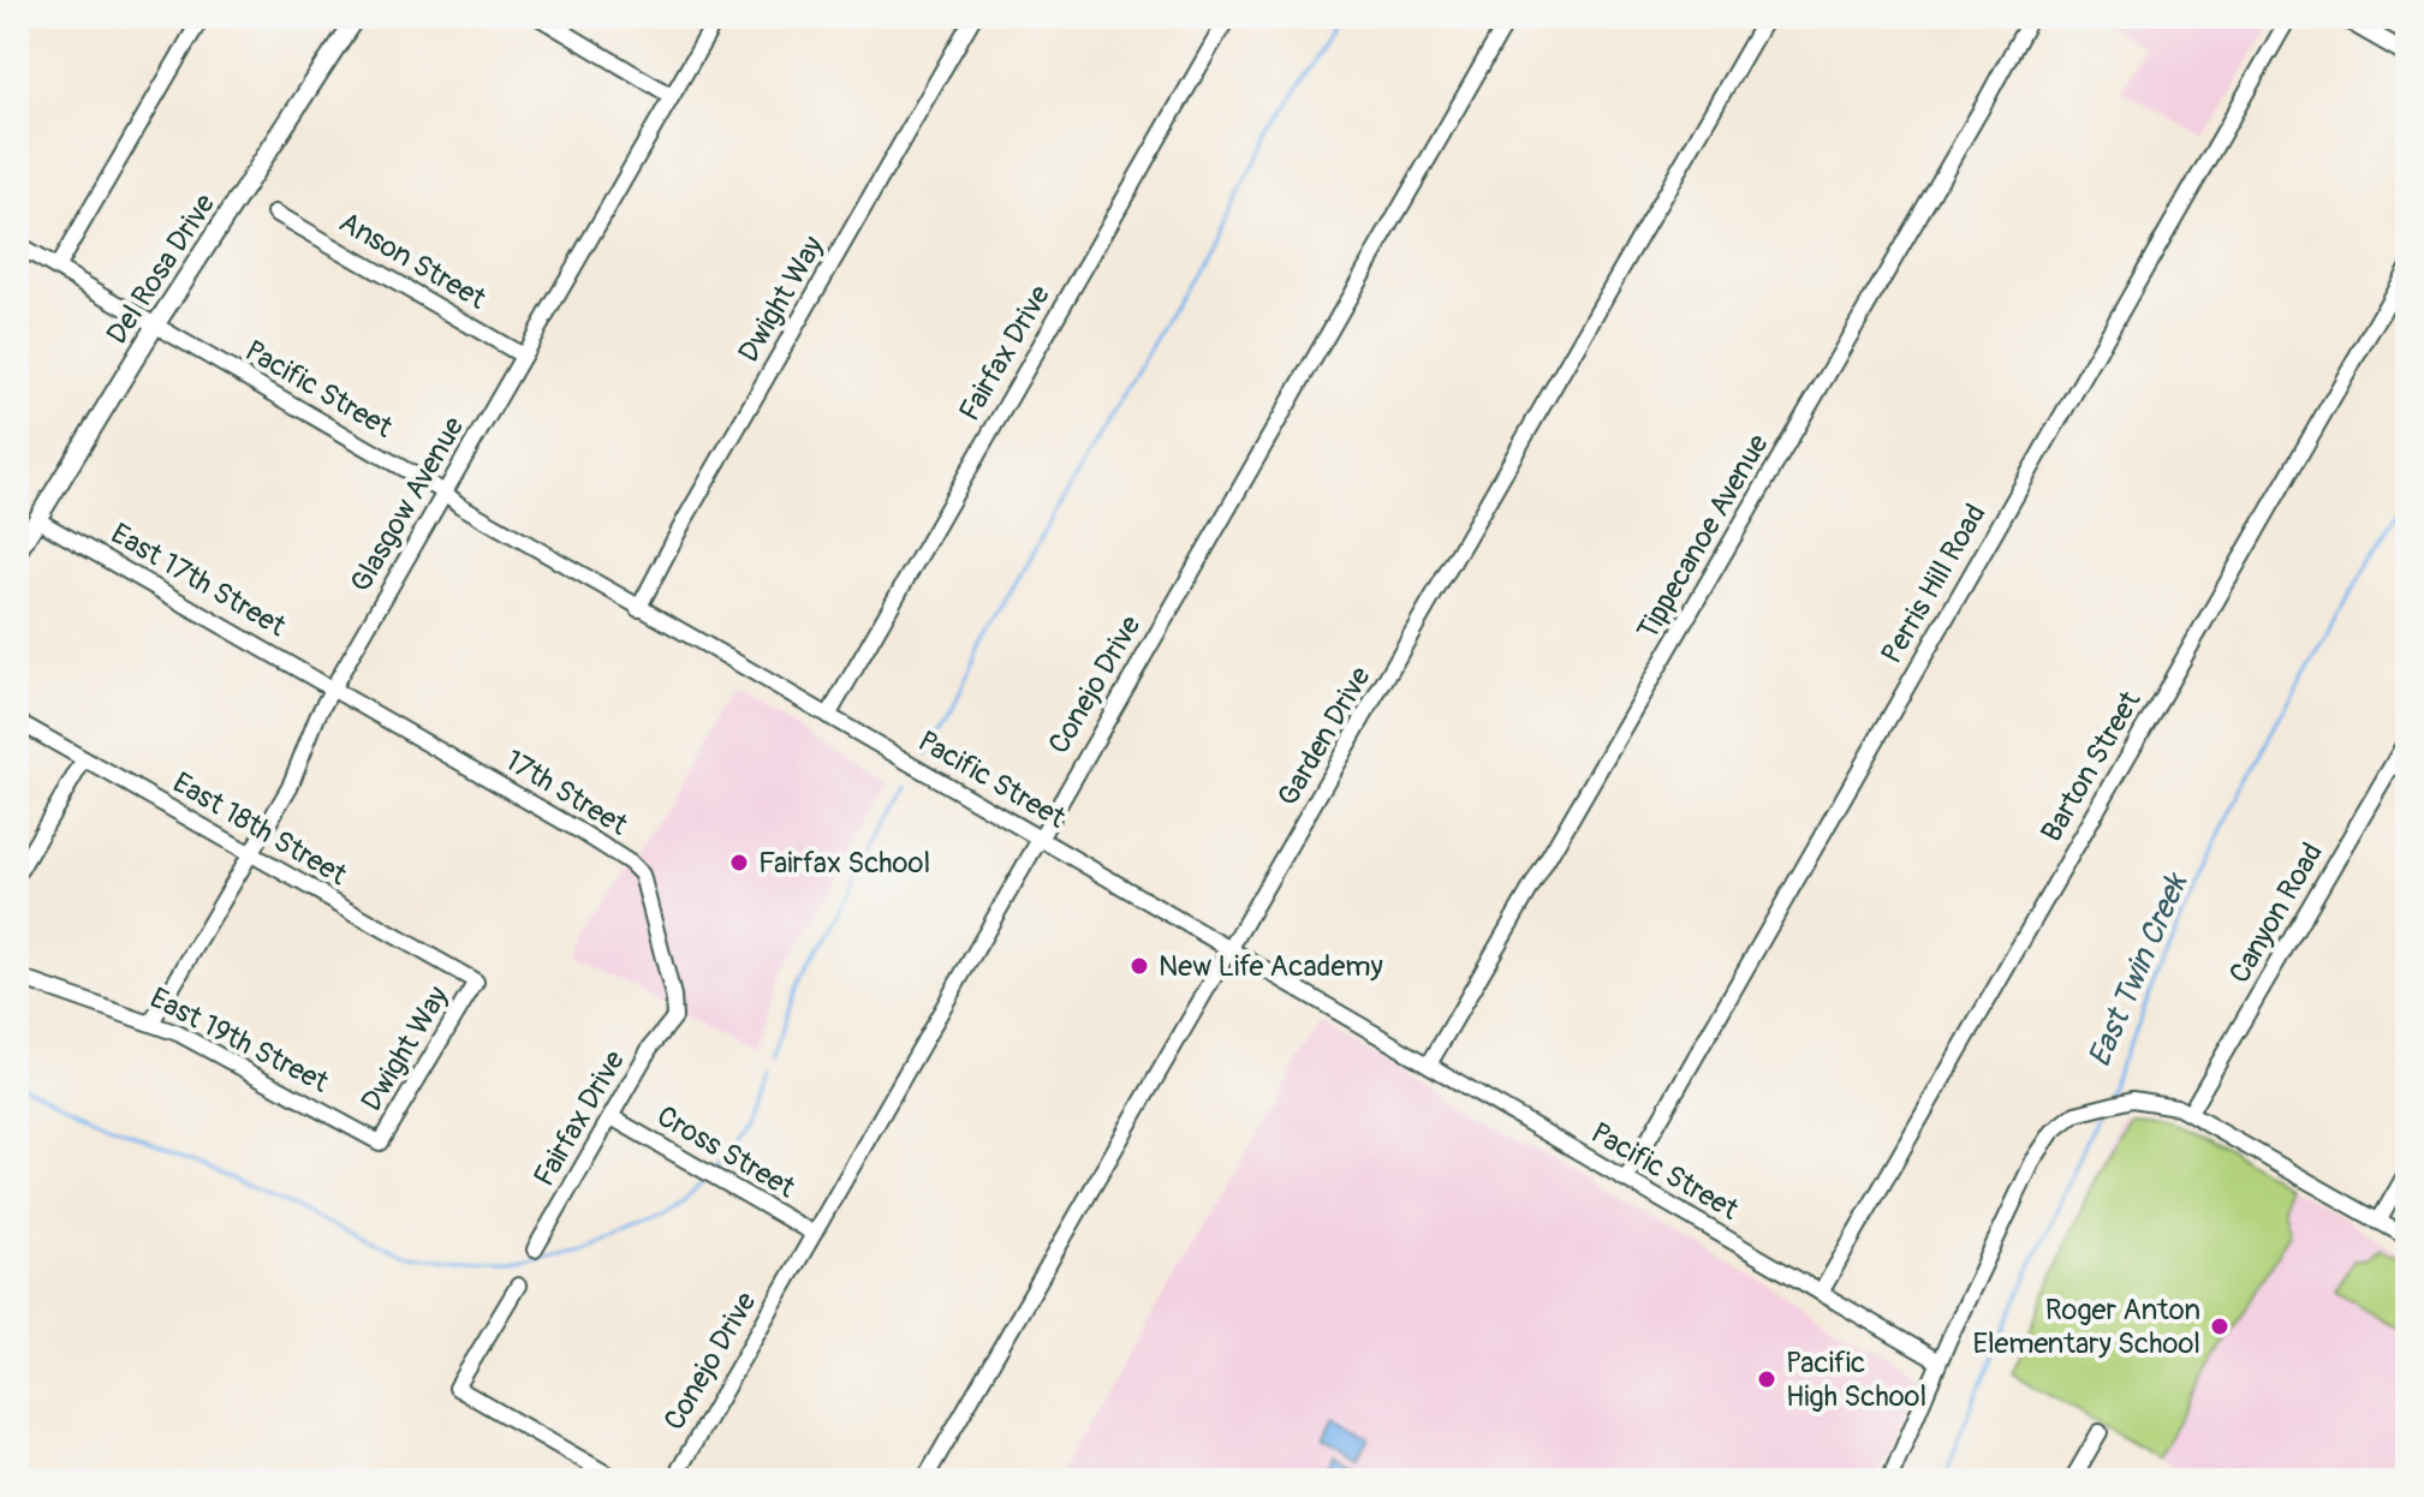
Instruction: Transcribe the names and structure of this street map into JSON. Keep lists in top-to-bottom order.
{
  "streets": {
    "main road": ["Del Rosa Drive"],
    "street": [
      "Anson Street",
      "Dwight Way",
      "Fairfax Drive",
      "Pacific Street",
      "Glasgow Avenue",
      "Tippecanoe Avenue",
      "East 17th Street",
      "Perris Hill Road",
      "Conejo Drive",
      "Garden Drive",
      "Barton Street",
      "17th Street",
      "East 18th Street",
      "Canyon Road",
      "East 19th Street",
      "Cross Street"
    ]
  },
  "crossings": [
    ["Anson Street", "Glasgow Avenue"],
    ["Del Rosa Drive", "Pacific Street"],
    ["Del Rosa Drive", "East 17th Street"],
    ["Dwight Way", "Pacific Street"],
    ["Dwight Way", "East 18th Street"],
    ["Dwight Way", "East 19th Street"],
    ["Fairfax Drive", "Pacific Street"],
    ["Fairfax Drive", "17th Street"],
    ["Fairfax Drive", "Cross Street"],
    ["Pacific Street", "Glasgow Avenue"],
    ["Pacific Street", "Tippecanoe Avenue"],
    ["Pacific Street", "Perris Hill Road"],
    ["Pacific Street", "Conejo Drive"],
    ["Pacific Street", "Garden Drive"],
    ["Pacific Street", "Barton Street"],
    ["Glasgow Avenue", "East 17th Street"],
    ["Glasgow Avenue", "17th Street"],
    ["Glasgow Avenue", "East 18th Street"],
    ["Glasgow Avenue", "East 19th Street"],
    ["East 17th Street", "17th Street"],
    ["Conejo Drive", "Cross Street"]
  ],
  "water": ["East Twin Creek"],
  "places": [
    "Fairfax School",
    "New Life Academy",
    "Roger Anton Elementary School",
    "Pacific High School"
  ]
}
